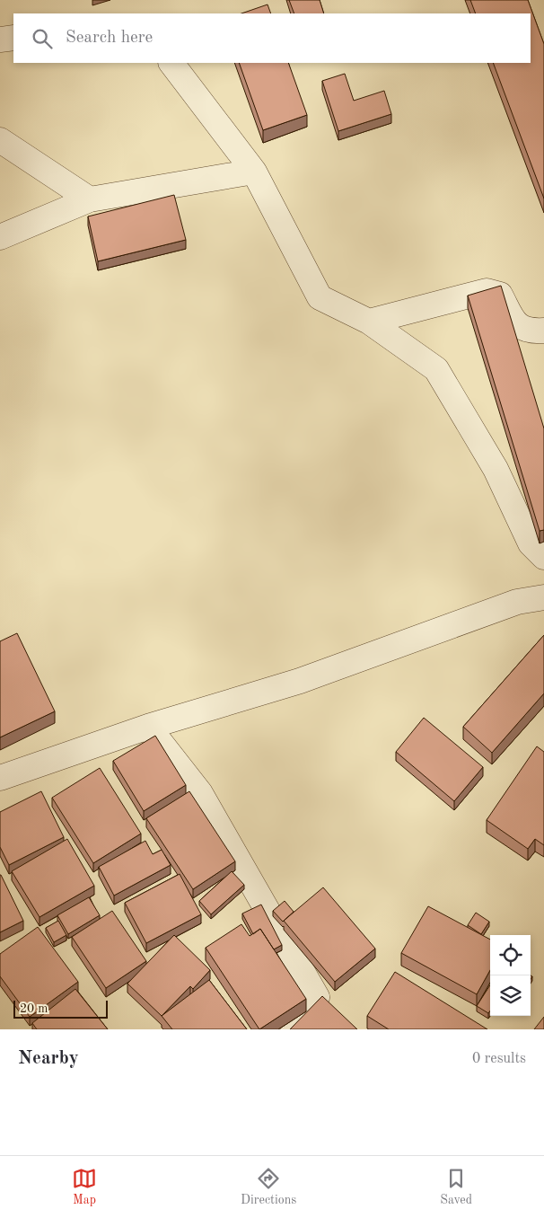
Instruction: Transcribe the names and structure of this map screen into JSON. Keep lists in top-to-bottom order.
{
  "scale_bar": "20 m",
  "page": {
    "search": "Search here",
    "scale": "20 m",
    "heading": ["Nearby", "0 results"],
    "nav": ["Map", "Directions", "Saved"]
  }
}
